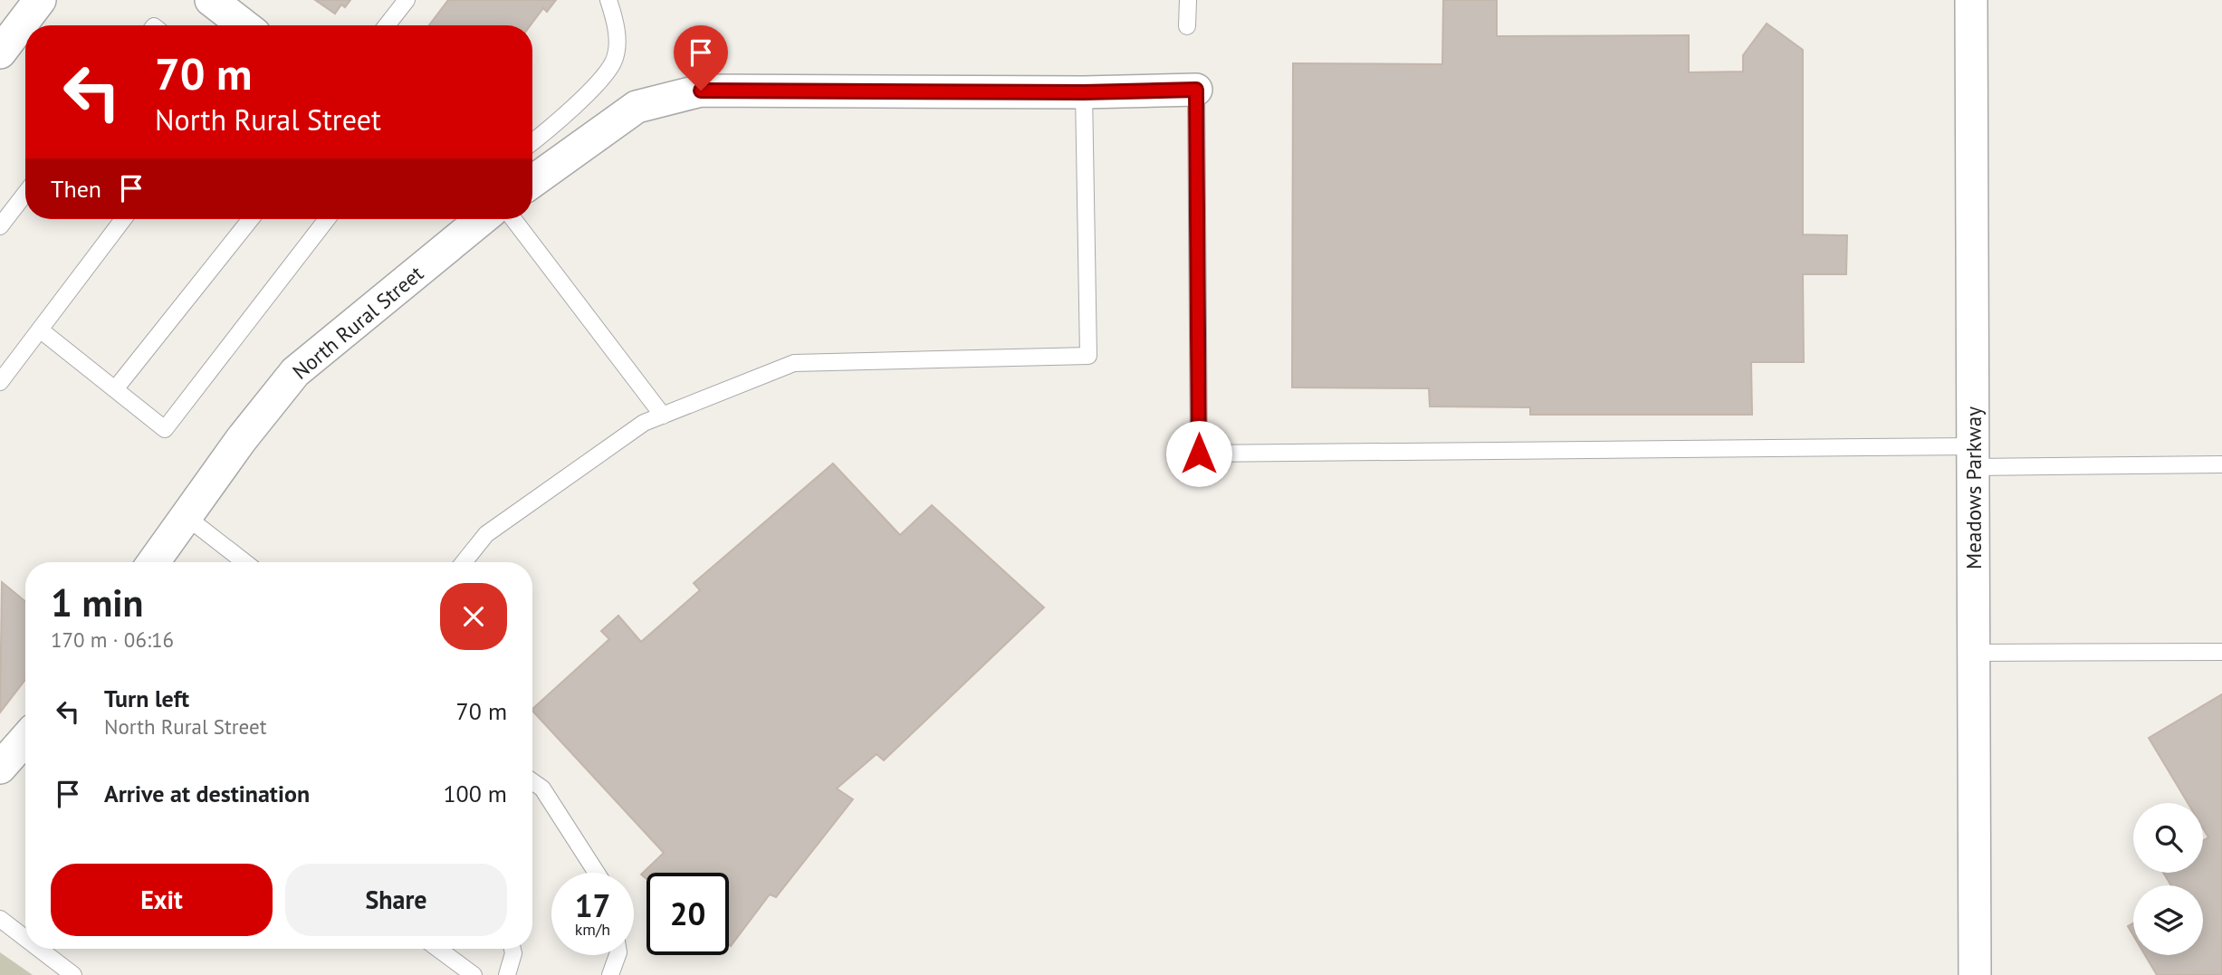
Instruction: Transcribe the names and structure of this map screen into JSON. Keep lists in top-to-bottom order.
{
  "streets": {
    "street": ["North Rural Street", "Meadows Parkway"]
  },
  "page": {
    "turn": ["70 m", "North Rural Street"],
    "then": "Then",
    "heading": ["1 min", "170 m · 06:16"],
    "list": [
      {
        "name": "Turn left",
        "note": "North Rural Street",
        "value": "70 m"
      },
      {
        "name": "Arrive at destination",
        "value": "100 m"
      }
    ],
    "buttons": ["Exit", "Share"],
    "speed": "17 km/h",
    "limit": "20"
  }
}
